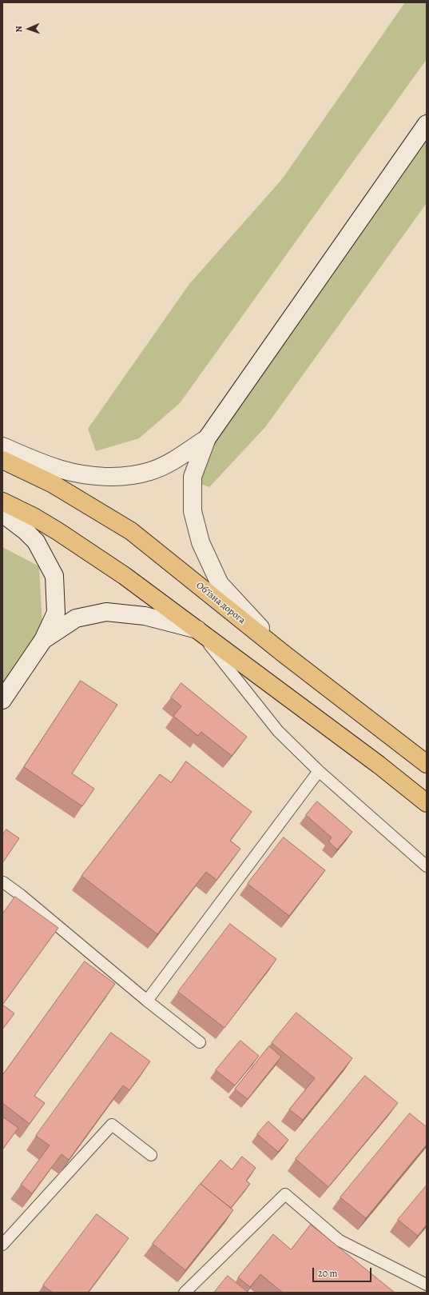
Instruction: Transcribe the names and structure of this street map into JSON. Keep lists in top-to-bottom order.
{
  "streets": {
    "highway": ["Обʼїзна дорога"]
  },
  "scale_bar": "20 m",
  "north": "left"
}
